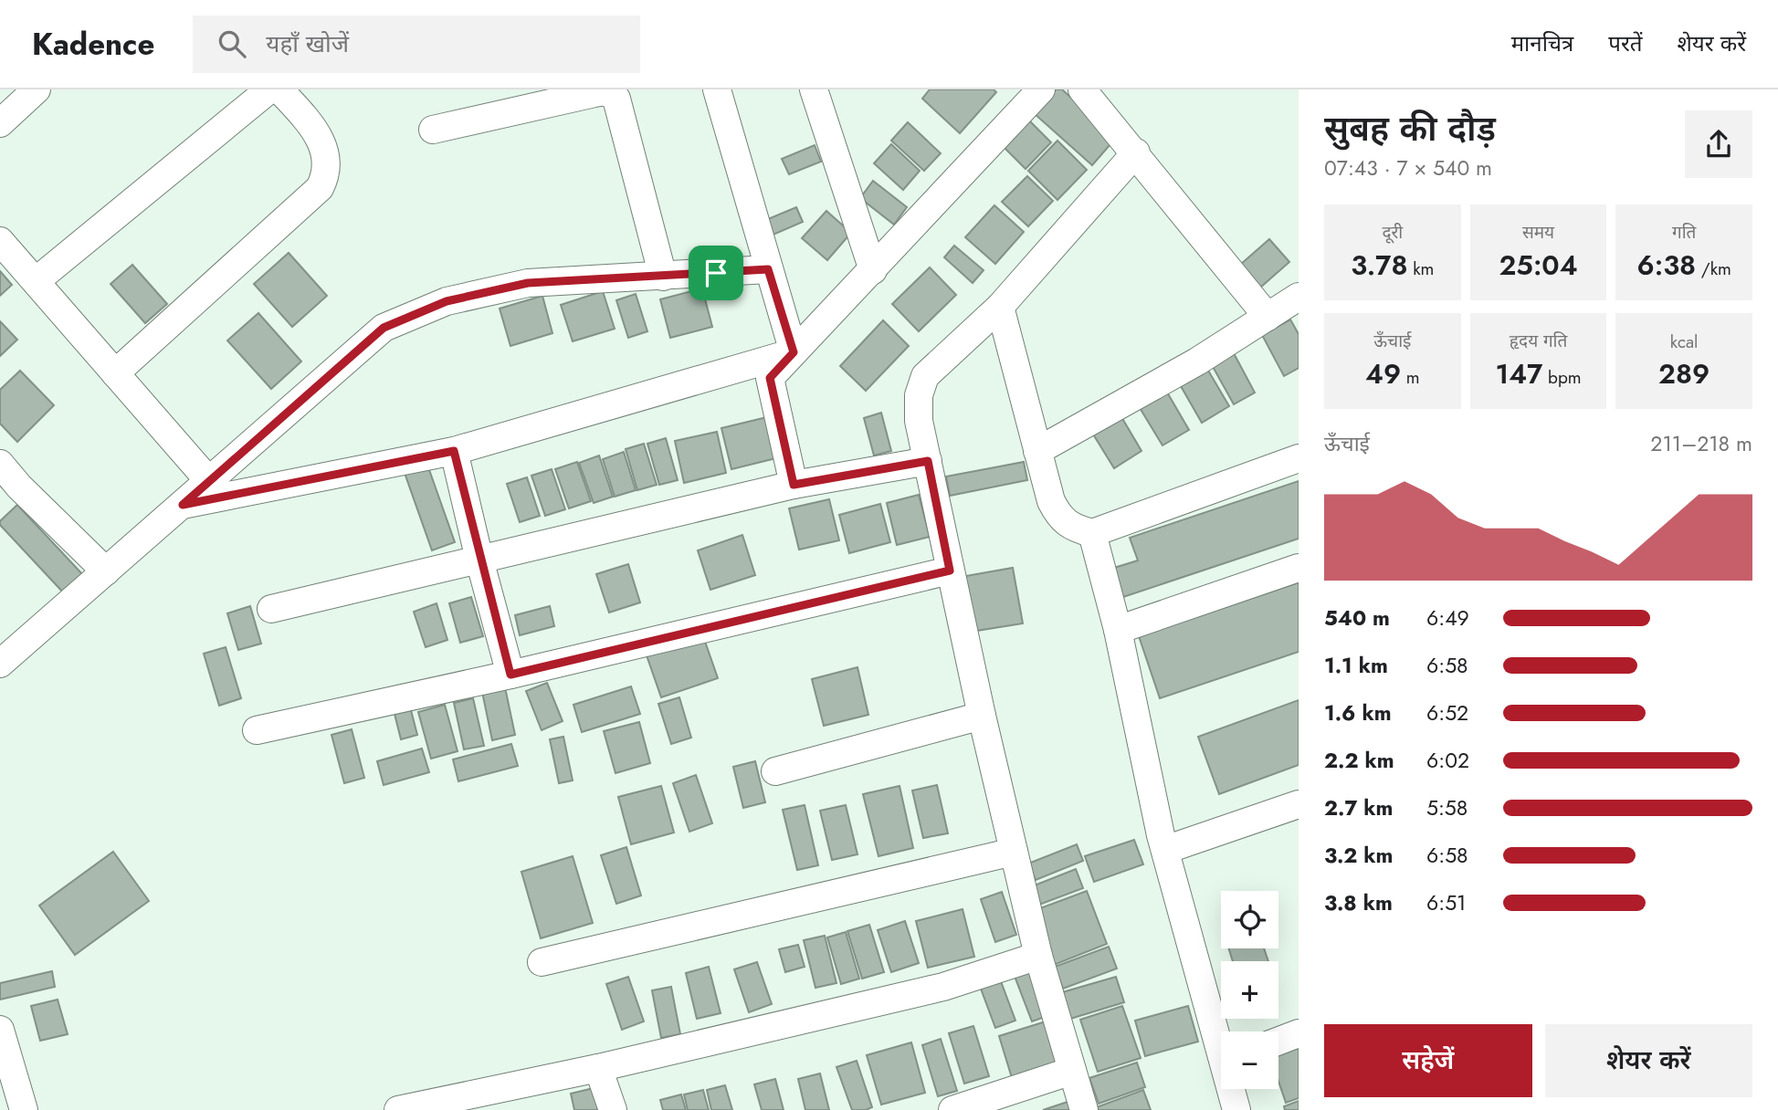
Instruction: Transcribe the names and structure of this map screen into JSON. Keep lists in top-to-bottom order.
{
  "page": {
    "header": "Kadence",
    "search": "यहाँ खोजें",
    "nav": ["मानचित्र", "परतें", "शेयर करें"],
    "heading": ["सुबह की दौड़", "07:43 · 7 × 540 m"],
    "stats": [
      ["दूरी", "3.78 km"],
      ["समय", "25:04"],
      ["गति", "6:38 /km"],
      ["ऊँचाई", "49 m"],
      ["हृदय गति", "147 bpm"],
      ["kcal", "289"]
    ],
    "chart": ["ऊँचाई", "211–218 m"],
    "list": [
      {
        "name": "540 m",
        "note": "6:49"
      },
      {
        "name": "1.1 km",
        "note": "6:58"
      },
      {
        "name": "1.6 km",
        "note": "6:52"
      },
      {
        "name": "2.2 km",
        "note": "6:02"
      },
      {
        "name": "2.7 km",
        "note": "5:58"
      },
      {
        "name": "3.2 km",
        "note": "6:58"
      },
      {
        "name": "3.8 km",
        "note": "6:51"
      }
    ],
    "map_buttons": ["+", "−"],
    "buttons": ["सहेजें", "शेयर करें"]
  }
}
